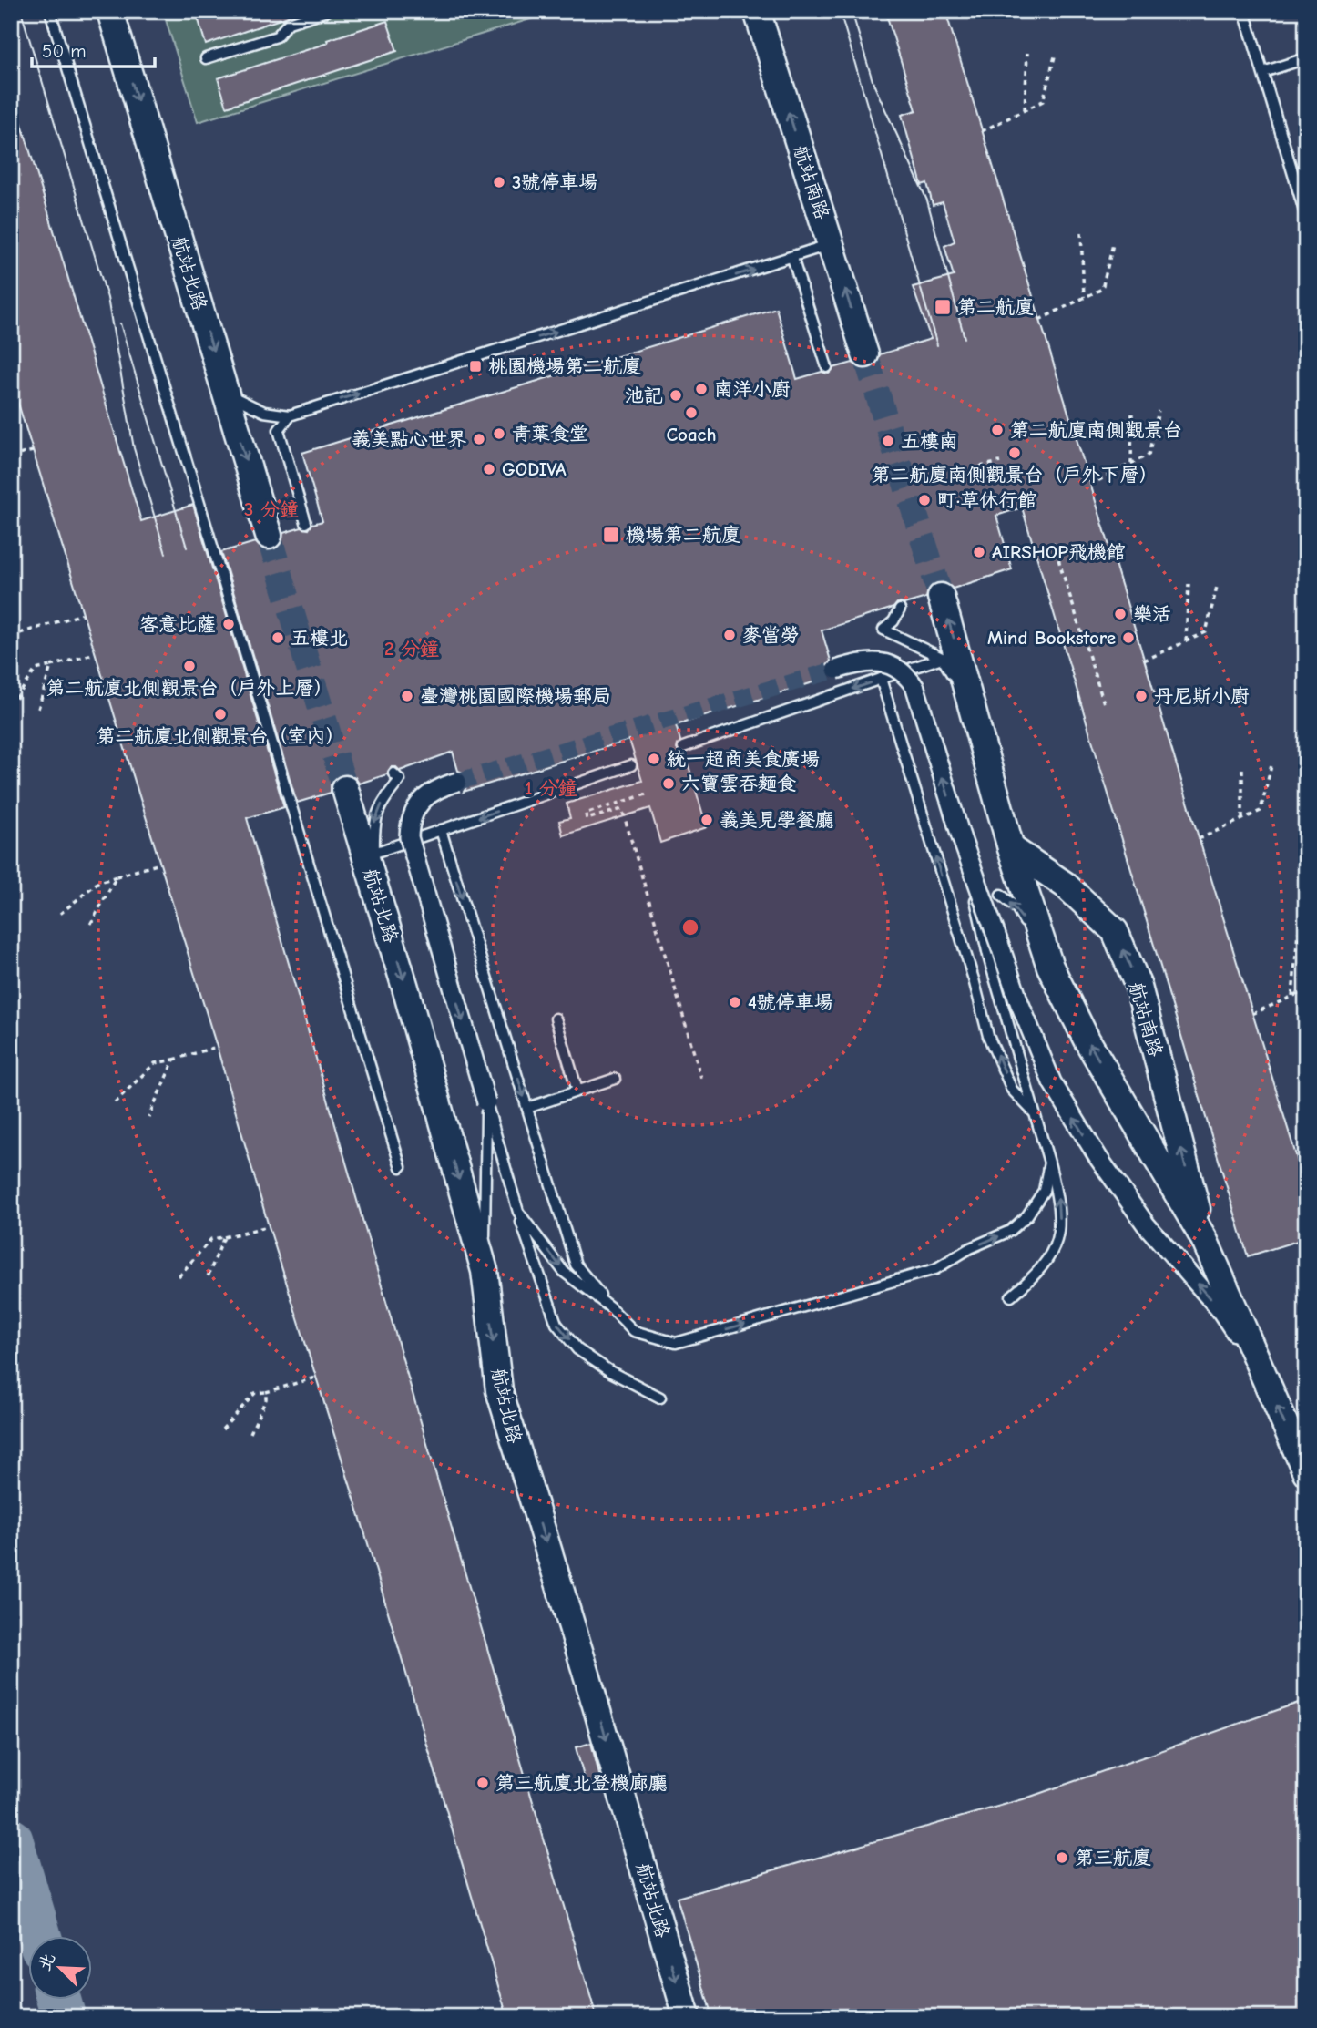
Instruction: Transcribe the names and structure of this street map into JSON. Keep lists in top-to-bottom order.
{
  "streets": {
    "street": ["航站南路", "航站北路"]
  },
  "one_way": ["航站北路"],
  "places": {
    "other": [
      "3號停車場",
      "南洋小廚",
      "池記",
      "Coach",
      "第二航廈南側觀景台",
      "青葉食堂",
      "義美點心世界",
      "五樓南",
      "第二航廈南側觀景台（戶外下層）",
      "GODIVA",
      "町·草休行館",
      "AIRSHOP飛機館",
      "樂活",
      "客意比薩",
      "麥當勞",
      "五樓北",
      "Mind Bookstore",
      "第二航廈北側觀景台（戶外上層）",
      "臺灣桃園國際機場郵局",
      "丹尼斯小廚",
      "第二航廈北側觀景台（室內）",
      "統一超商美食廣場",
      "六寶雲吞麵食",
      "義美見學餐廳",
      "4號停車場",
      "第三航廈北登機廊廳",
      "第三航廈"
    ],
    "transit": ["第二航廈", "桃園機場第二航廈", "機場第二航廈"]
  },
  "scale_bar": "50 m",
  "north": "top left",
  "rings": ["3 分鐘", "2 分鐘", "1 分鐘"]
}
